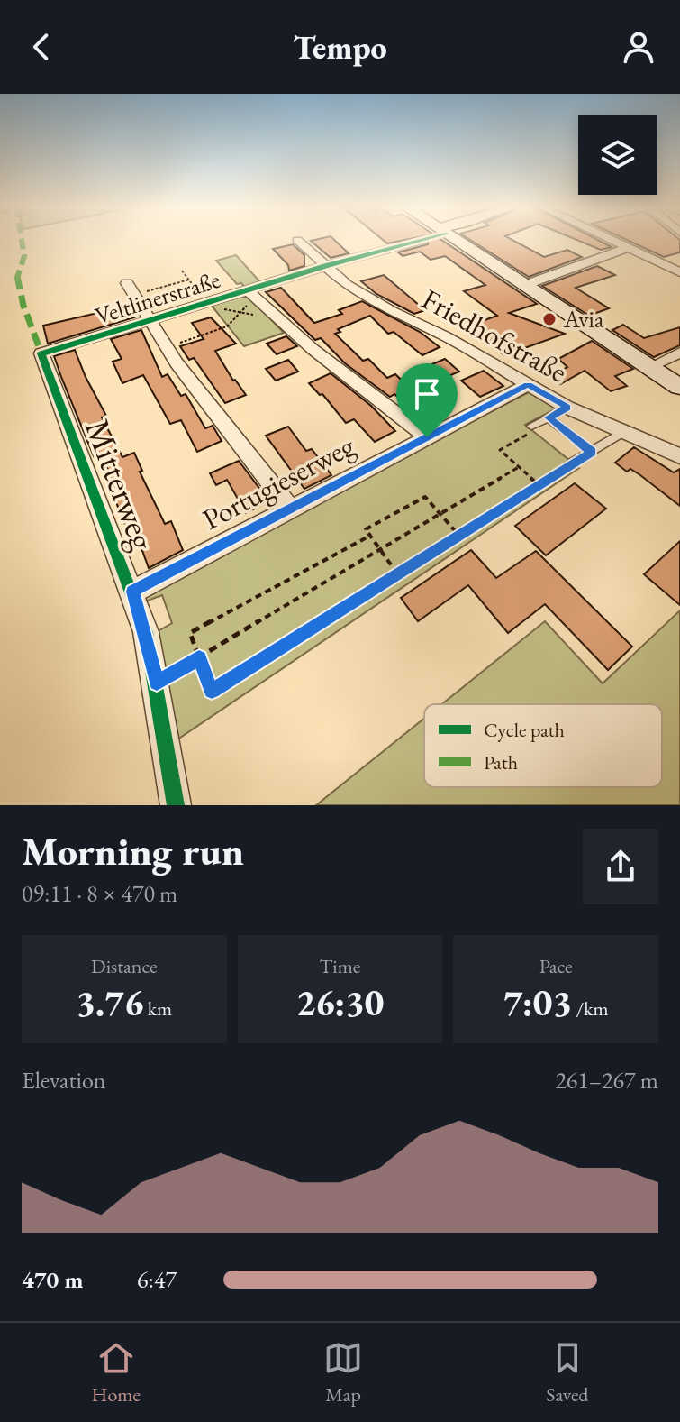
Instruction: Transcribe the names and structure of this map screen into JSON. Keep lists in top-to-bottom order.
{
  "streets": {
    "street": [
      "Veltlinerstraße",
      "Friedhofstraße",
      "Portugieserweg",
      "Mitterweg"
    ]
  },
  "crossings": [
    ["Veltlinerstraße", "Friedhofstraße"],
    ["Veltlinerstraße", "Mitterweg"],
    ["Friedhofstraße", "Portugieserweg"],
    ["Portugieserweg", "Mitterweg"]
  ],
  "places": ["Avia"],
  "legend": ["Cycle path", "Path"],
  "page": {
    "header": "Tempo",
    "heading": ["Morning run", "09:11 · 8 × 470 m"],
    "stats": [
      ["Distance", "3.76 km"],
      ["Time", "26:30"],
      ["Pace", "7:03 /km"]
    ],
    "chart": ["Elevation", "261–267 m"],
    "list": [
      {
        "name": "470 m",
        "note": "6:47"
      }
    ],
    "tabs": ["Home", "Map", "Saved"]
  }
}
